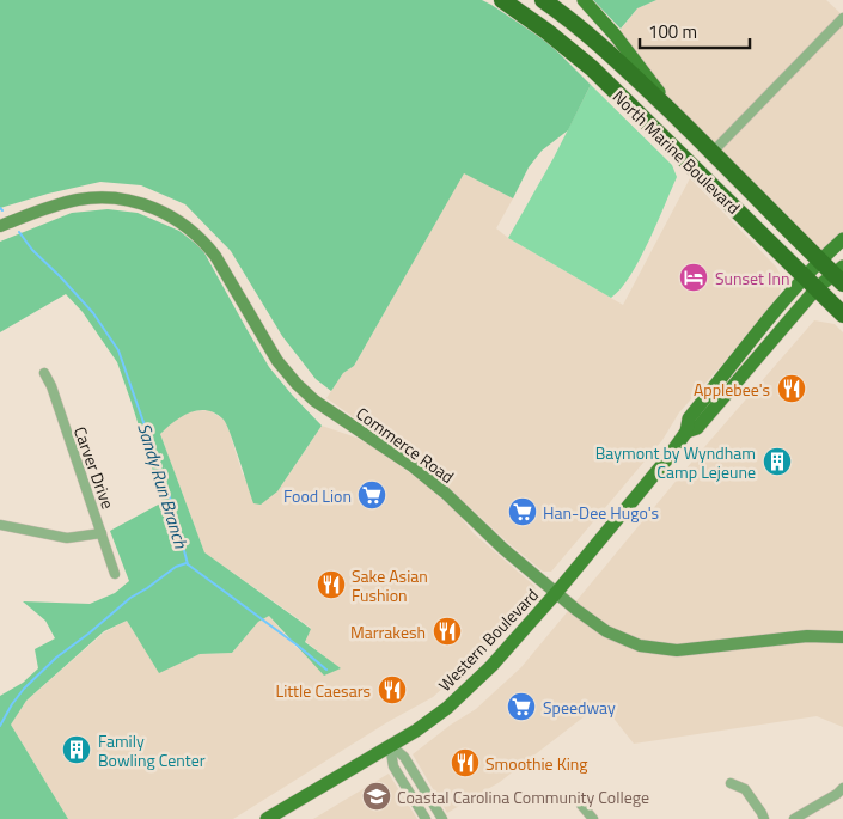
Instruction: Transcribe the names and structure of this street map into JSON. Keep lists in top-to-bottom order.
{
  "streets": {
    "highway": ["North Marine Boulevard"],
    "main road": ["Western Boulevard"],
    "street": ["Commerce Road", "Carver Drive"]
  },
  "crossings": [
    ["North Marine Boulevard", "Western Boulevard"],
    ["Commerce Road", "Western Boulevard"]
  ],
  "water": ["Sandy Run Branch"],
  "places": {
    "hotel": ["Sunset Inn"],
    "restaurant": [
      "Applebee's",
      "Sake Asian Fushion",
      "Marrakesh",
      "Little Caesars",
      "Smoothie King"
    ],
    "building": ["Baymont by Wyndham Camp Lejeune", "Family Bowling Center"],
    "supermarket": ["Food Lion", "Han-Dee Hugo's", "Speedway"],
    "school or university": ["Coastal Carolina Community College"]
  },
  "scale_bar": "100 m"
}
